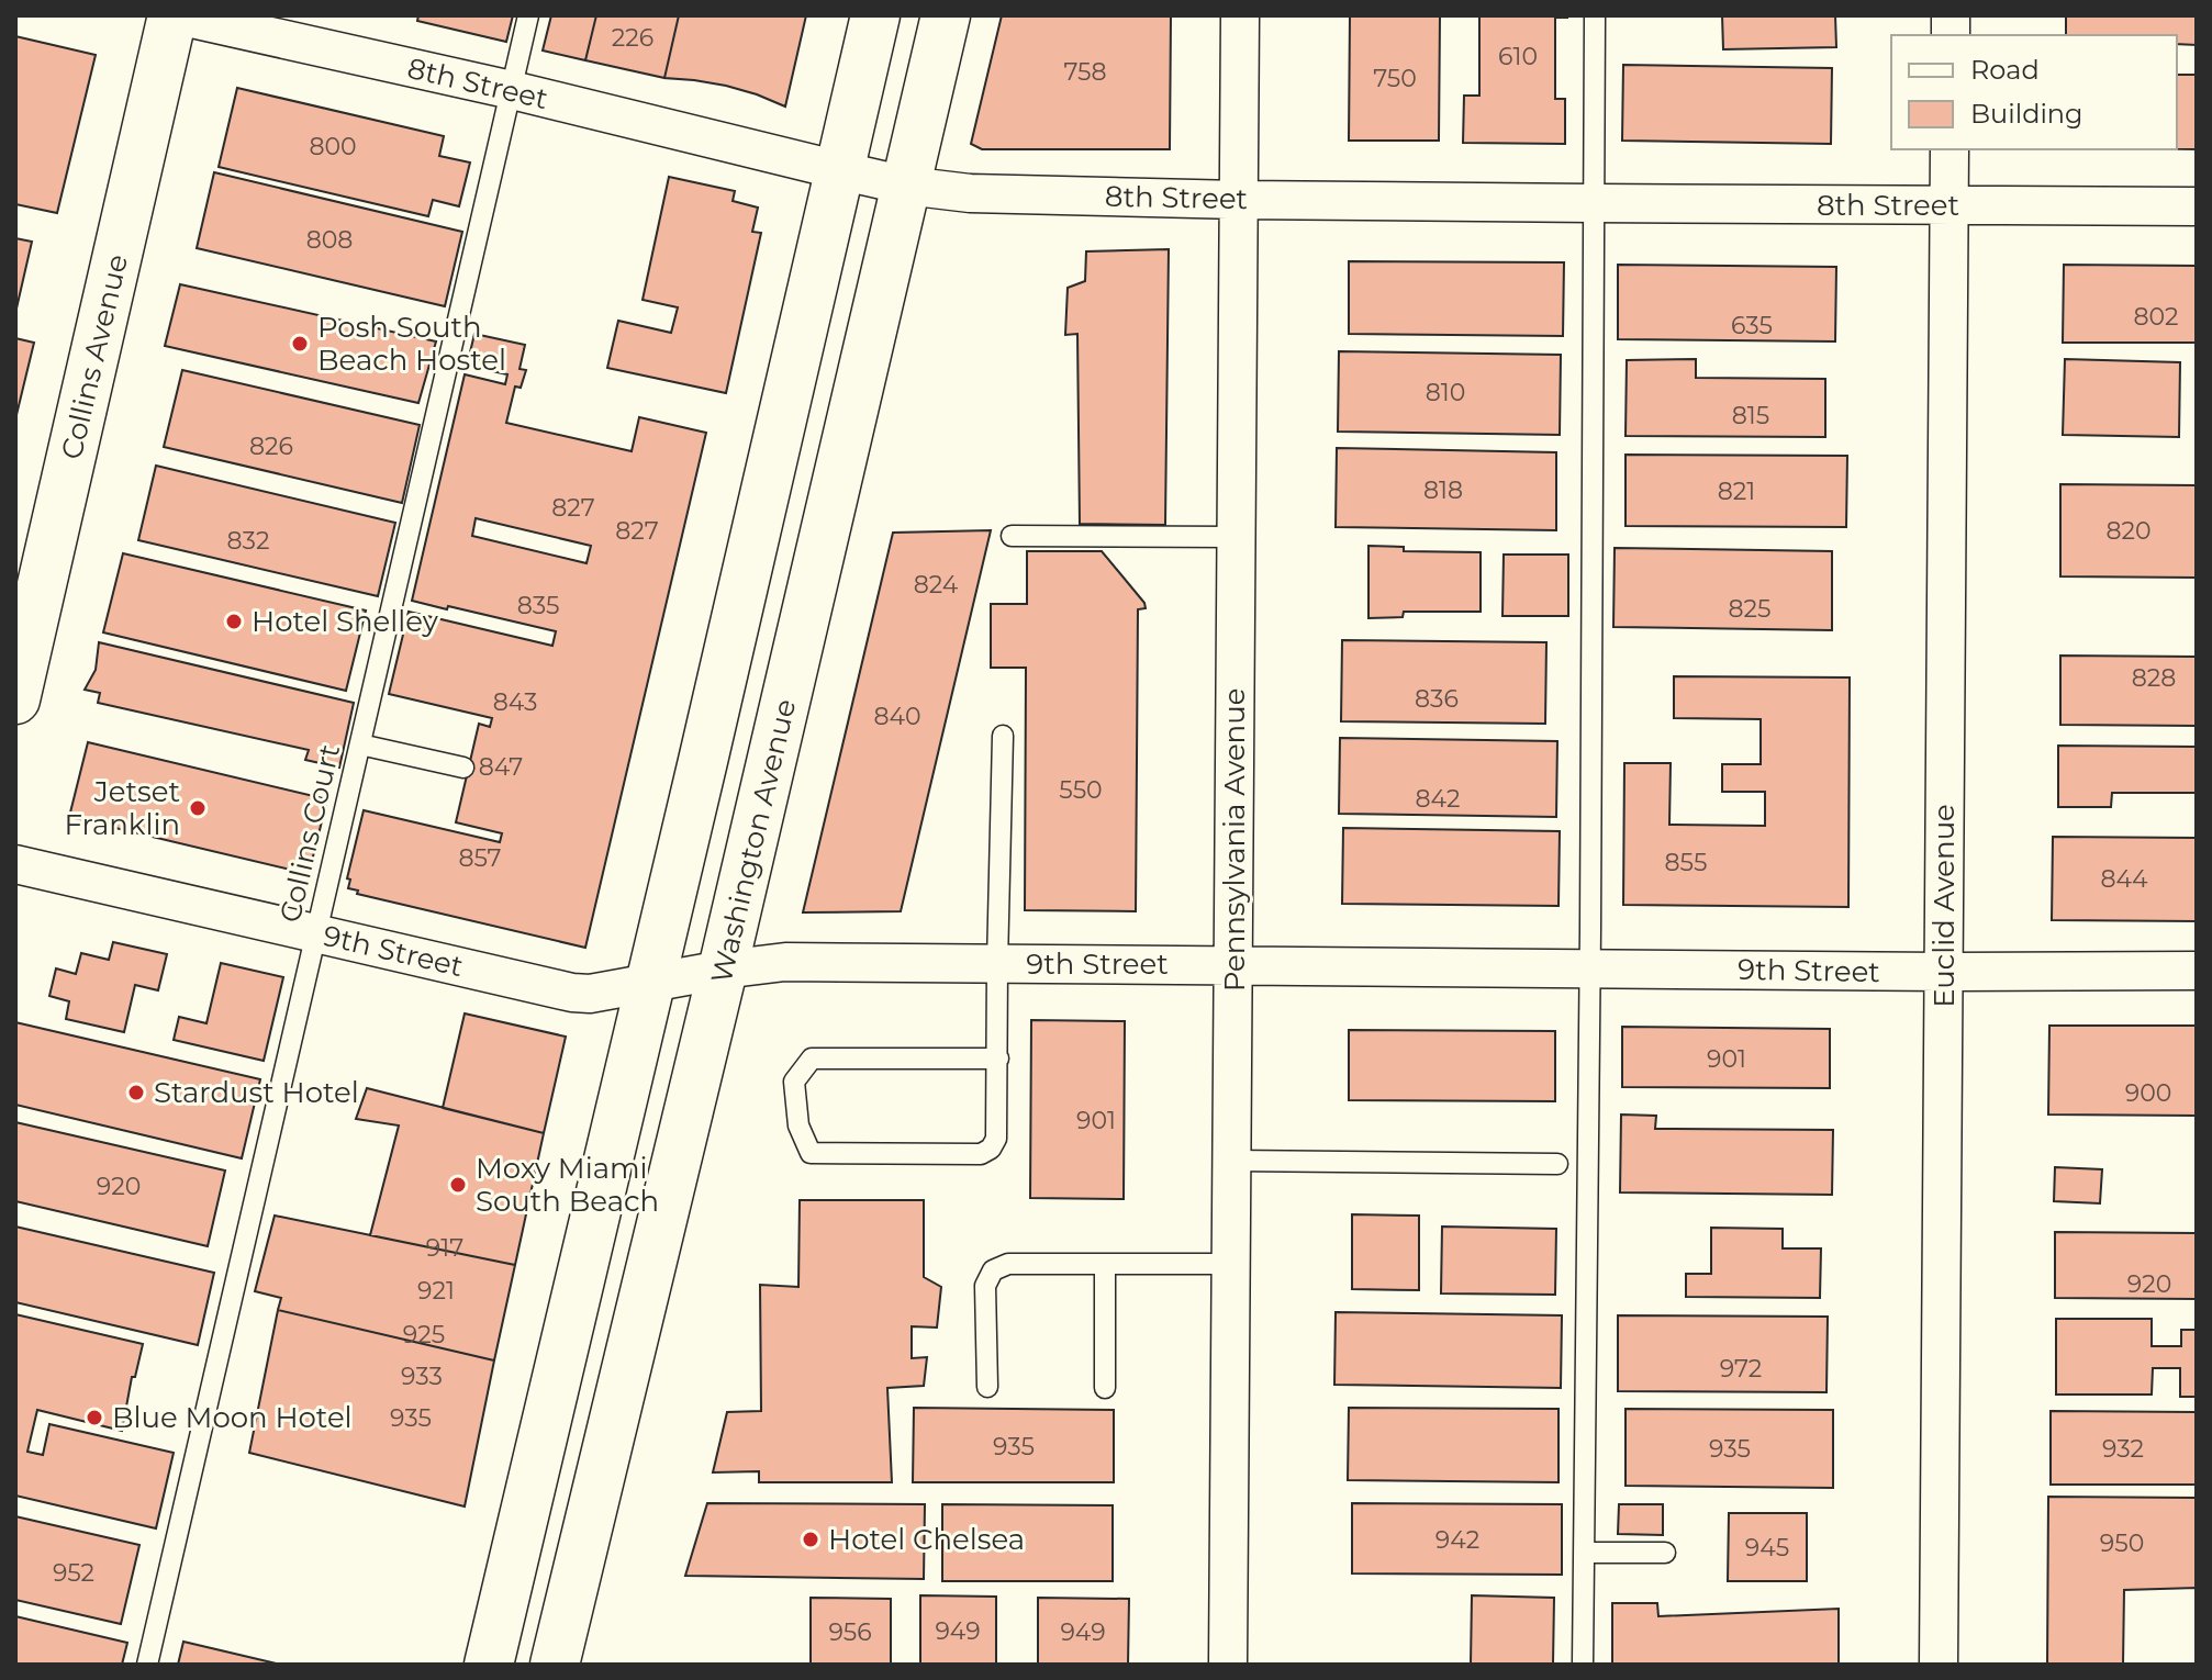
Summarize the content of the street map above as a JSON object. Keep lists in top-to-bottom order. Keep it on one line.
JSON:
{"streets":{"main road":["Collins Avenue","Washington Avenue"],"street":["8th Street","Pennsylvania Avenue","Euclid Avenue","9th Street"],"lane":["Collins Court"]},"crossings":[["8th Street","Collins Avenue"],["8th Street","Collins Court"],["8th Street","Pennsylvania Avenue"],["8th Street","Washington Avenue"],["8th Street","Euclid Avenue"],["Collins Court","9th Street"],["Pennsylvania Avenue","9th Street"],["Washington Avenue","9th Street"],["Euclid Avenue","9th Street"]],"places":["Posh South Beach Hostel","Hotel Shelley","Jetset Franklin","Stardust Hotel","Moxy Miami South Beach","Blue Moon Hotel","Hotel Chelsea"],"house_numbers":["226","610","758","750","800","808","802","635","810","815","826","818","821","827","827","820","832","824","835","825","828","836","843","840","847","550","842","857","855","844","901","900","901","920","917","920","921","925","972","933","935","935","935","932","942","950","945","952","949","956","949"],"legend":["Road","Building"]}
